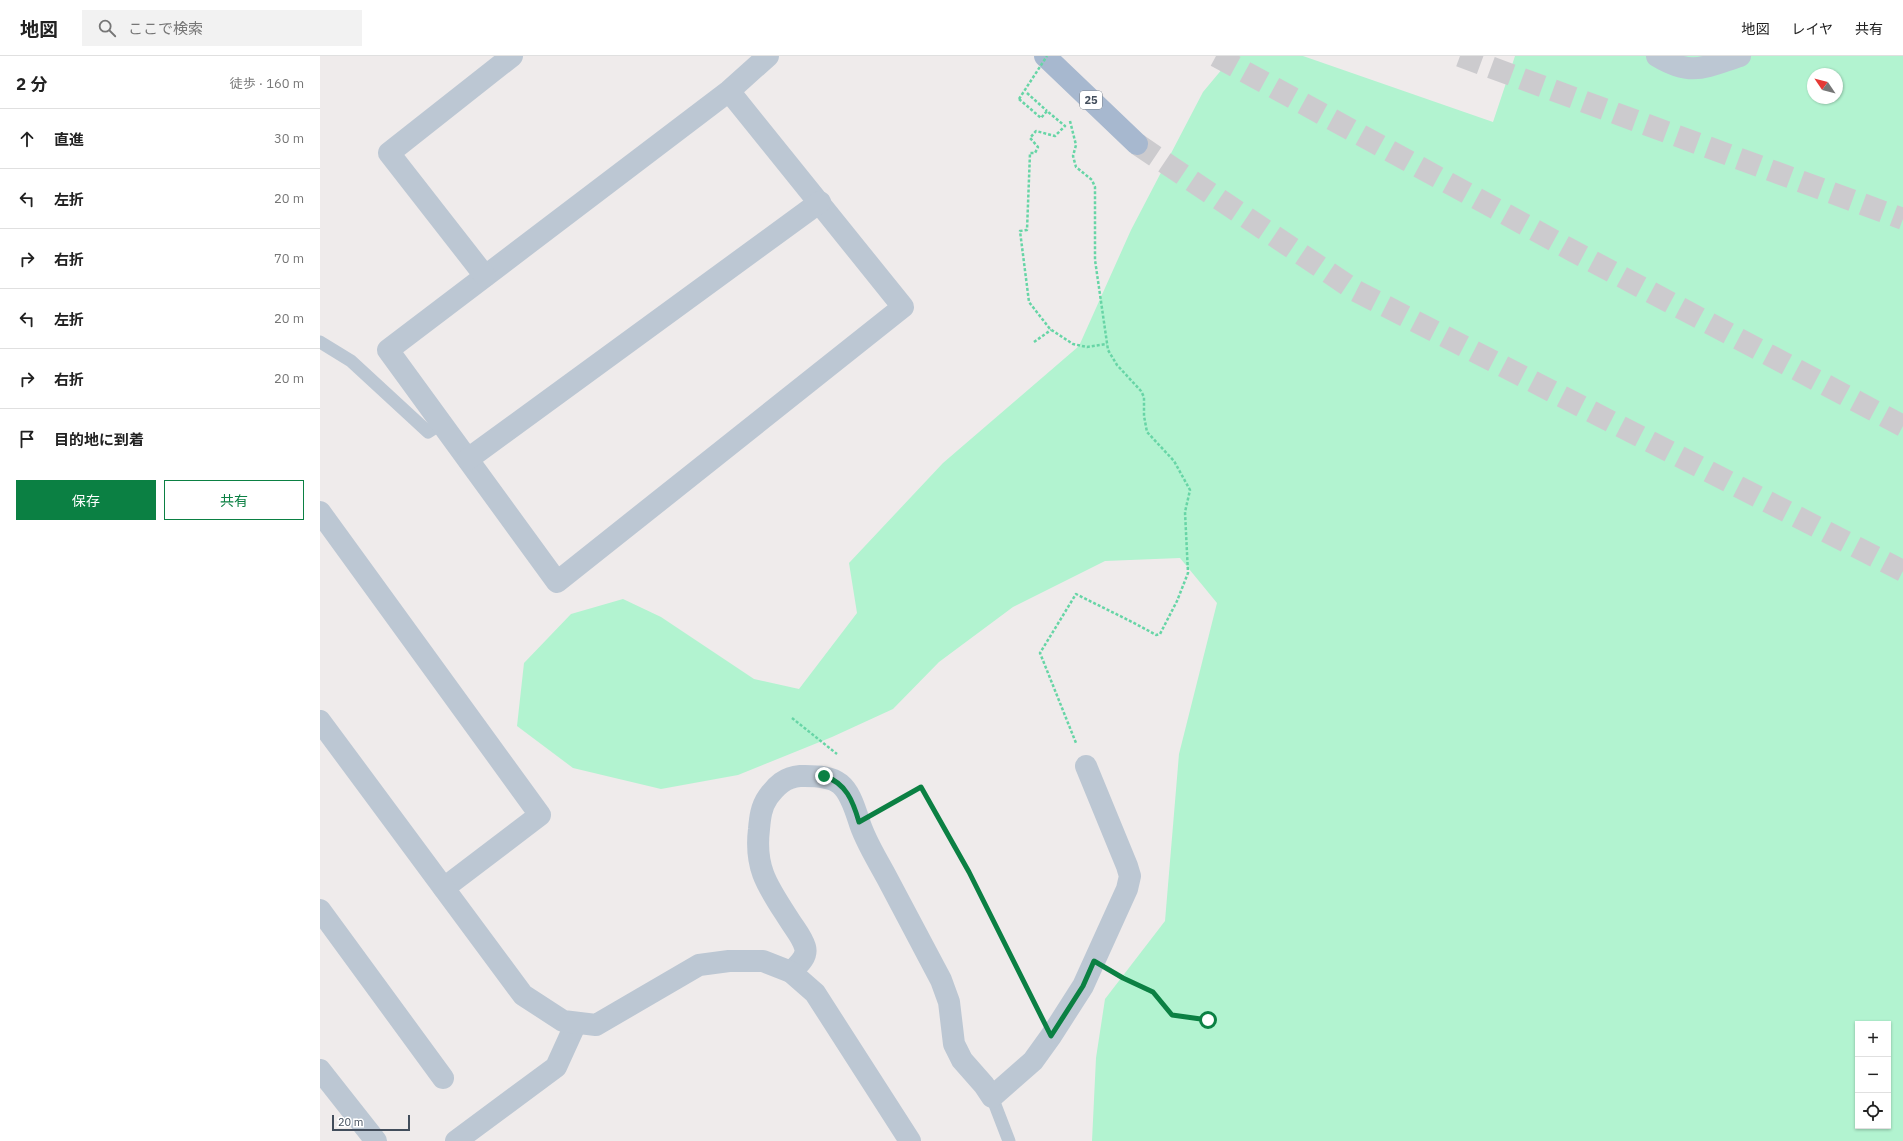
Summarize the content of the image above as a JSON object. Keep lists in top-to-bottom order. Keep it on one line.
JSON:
{"streets":{"main road":["25"]},"scale_bar":"20 m","north":"top left","page":{"header":"地図","search":"ここで検索","nav":["地図","レイヤ","共有"],"heading":["2 分","徒歩 · 160 m"],"list":[["直進","30 m"],["左折","20 m"],["右折","70 m"],["左折","20 m"],["右折","20 m"],"目的地に到着"],"buttons":["保存","共有"],"map_buttons":["+","−"],"scale":"20 m"}}
